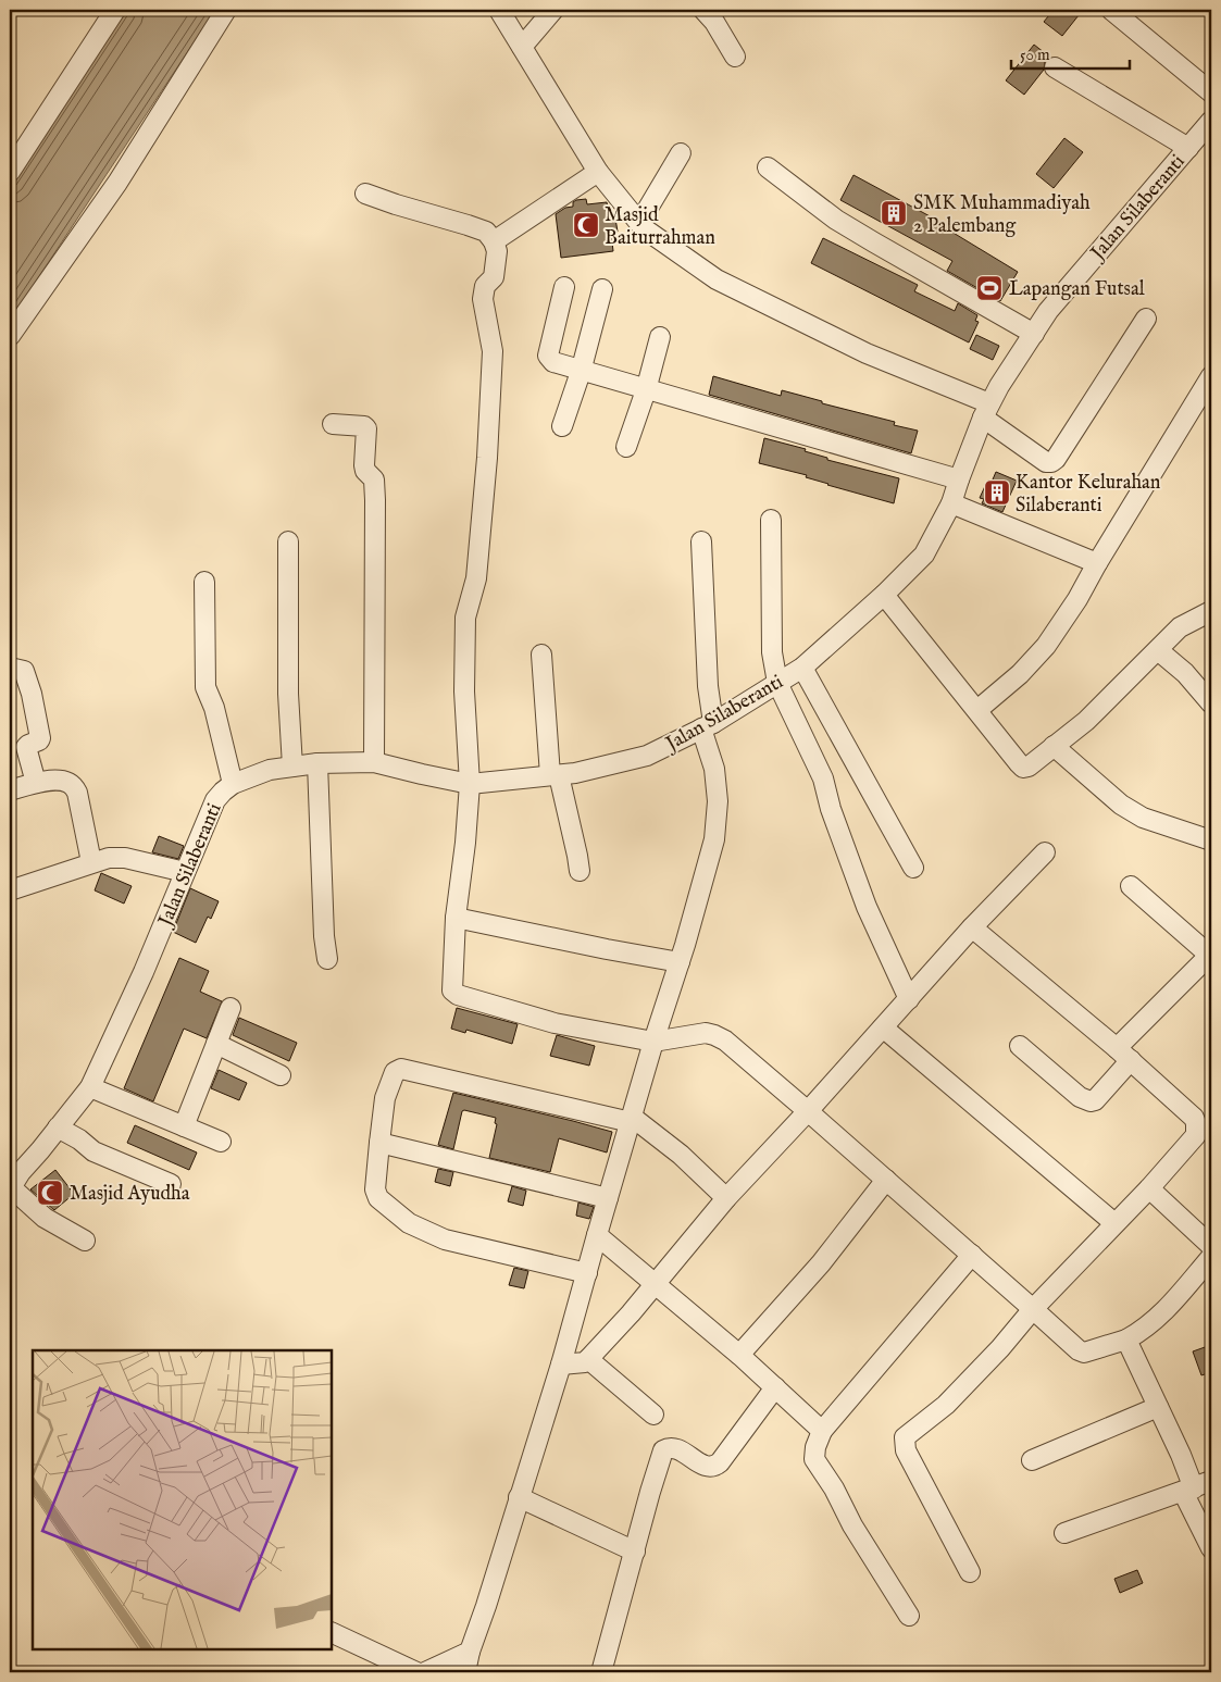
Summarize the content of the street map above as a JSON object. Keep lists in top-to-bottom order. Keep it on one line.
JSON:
{"streets":{"street":["Jalan Silaberanti"]},"places":{"building":["SMK Muhammadiyah 2 Palembang","Kantor Kelurahan Silaberanti"],"mosque":["Masjid Baiturrahman","Masjid Ayudha"],"sports":["Lapangan Futsal"]},"scale_bar":"50 m"}
